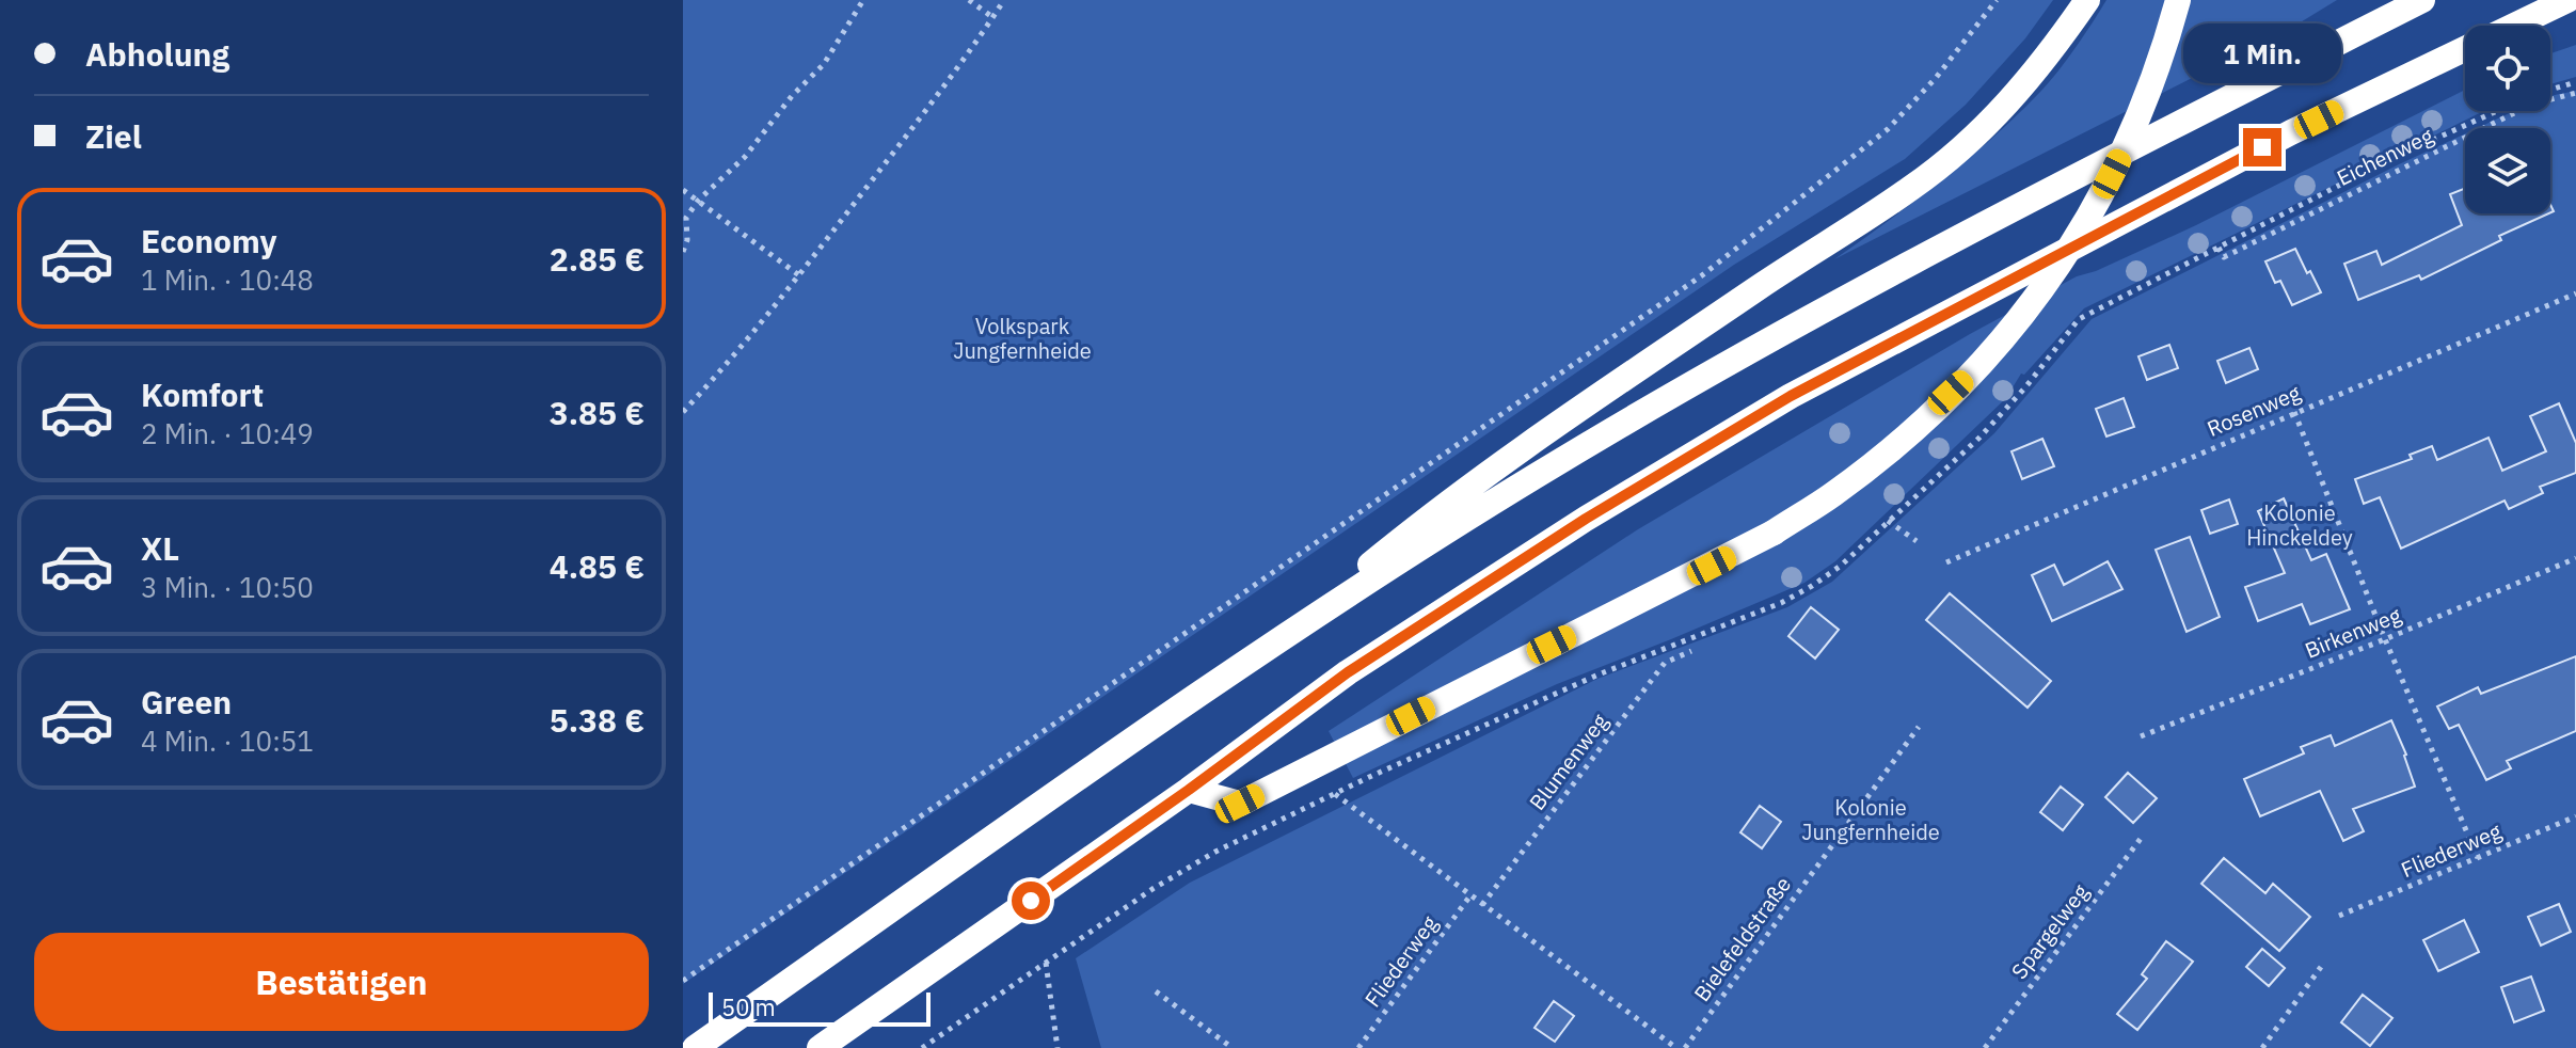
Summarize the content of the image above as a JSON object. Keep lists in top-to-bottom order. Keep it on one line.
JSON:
{"streets":{"path":["Eichenweg","Rosenweg","Birkenweg","Blumenweg","Fliederweg","Spargelweg","Bielefeldstraße"]},"parks":["Volkspark Jungfernheide","Kolonie Hinckeldey","Kolonie Jungfernheide"],"scale_bar":"50 m","page":{"banner":["Abholung","Ziel"],"bubble":"1 Min.","list":[{"name":"Economy","note":"1 Min. · 10:48","value":"2.85 €"},{"name":"Komfort","note":"2 Min. · 10:49","value":"3.85 €"},{"name":"XL","note":"3 Min. · 10:50","value":"4.85 €"},{"name":"Green","note":"4 Min. · 10:51","value":"5.38 €"}],"buttons":"Bestätigen","scale":"50 m"}}
